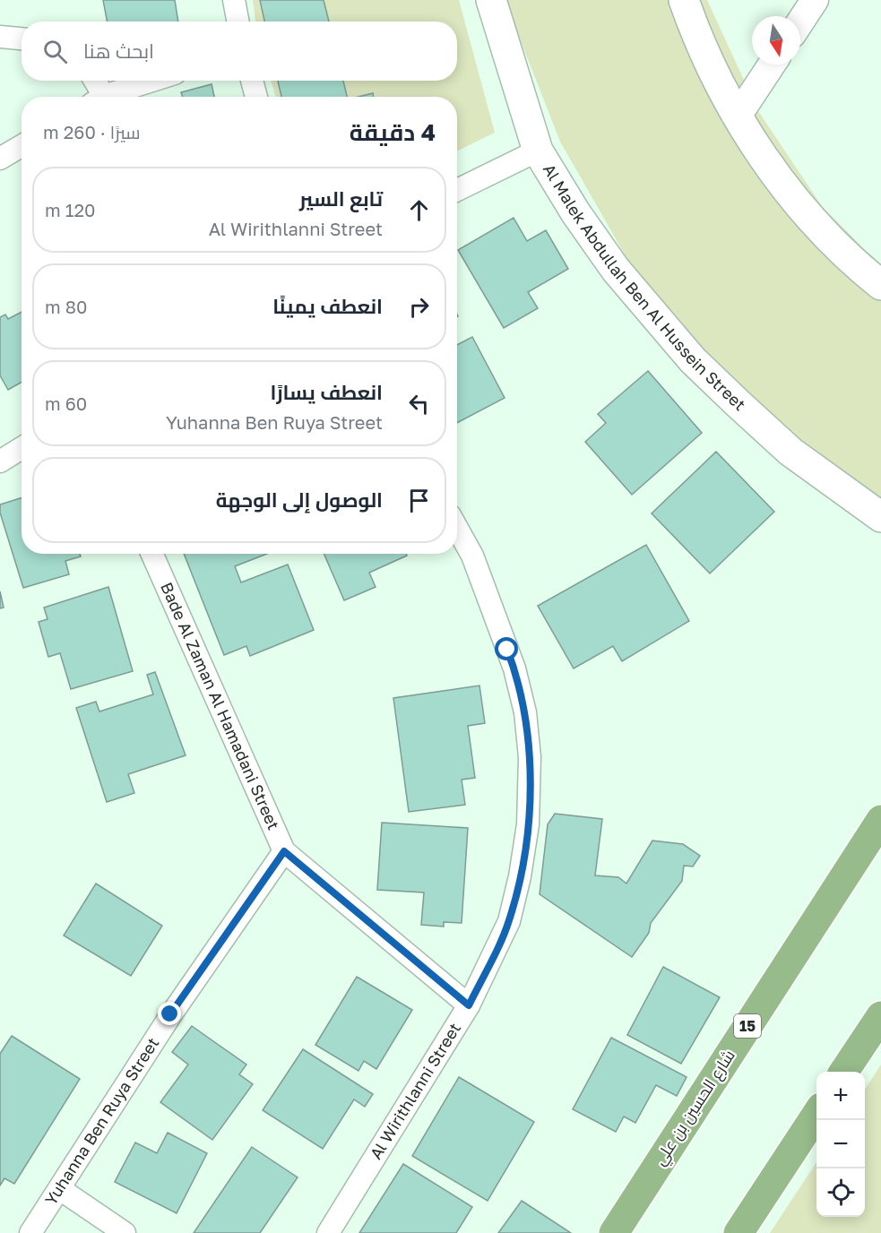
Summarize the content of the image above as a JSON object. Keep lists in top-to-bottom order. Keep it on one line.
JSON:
{"streets":{"highway":["15","شارع الحسين بن علي"],"main road":["Al Malek Abdullah Ben Al Hussein Street"],"street":["Bade Al Zaman Al Hamadani Street","Al Wirithlanni Street","Yuhanna Ben Ruya Street"]},"crossings":[["Bade Al Zaman Al Hamadani Street","Al Wirithlanni Street"],["Bade Al Zaman Al Hamadani Street","Yuhanna Ben Ruya Street"]],"north":"bottom","page":{"search":"ابحث هنا","heading":["4 دقيقة","سيرًا · 260 m"],"list":[["تابع السير","Al Wirithlanni Street","120 m"],["انعطف يمينًا","80 m"],["انعطف يسارًا","Yuhanna Ben Ruya Street","60 m"],"الوصول إلى الوجهة"],"map_buttons":["+","−"]}}
